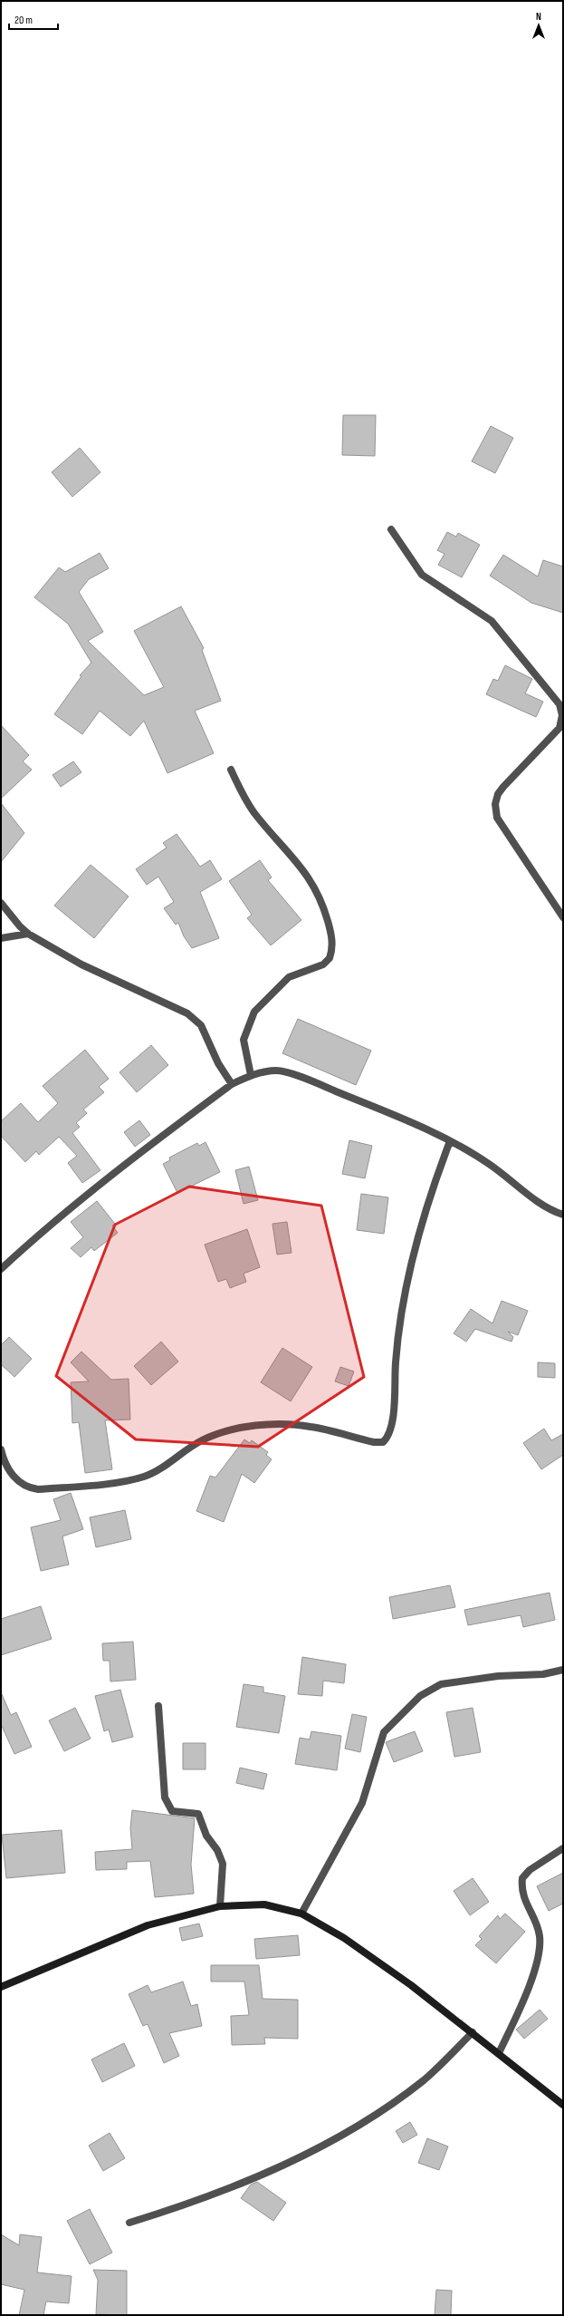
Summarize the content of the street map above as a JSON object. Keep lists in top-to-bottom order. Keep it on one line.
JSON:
{"scale_bar":"20 m","north":"top"}
